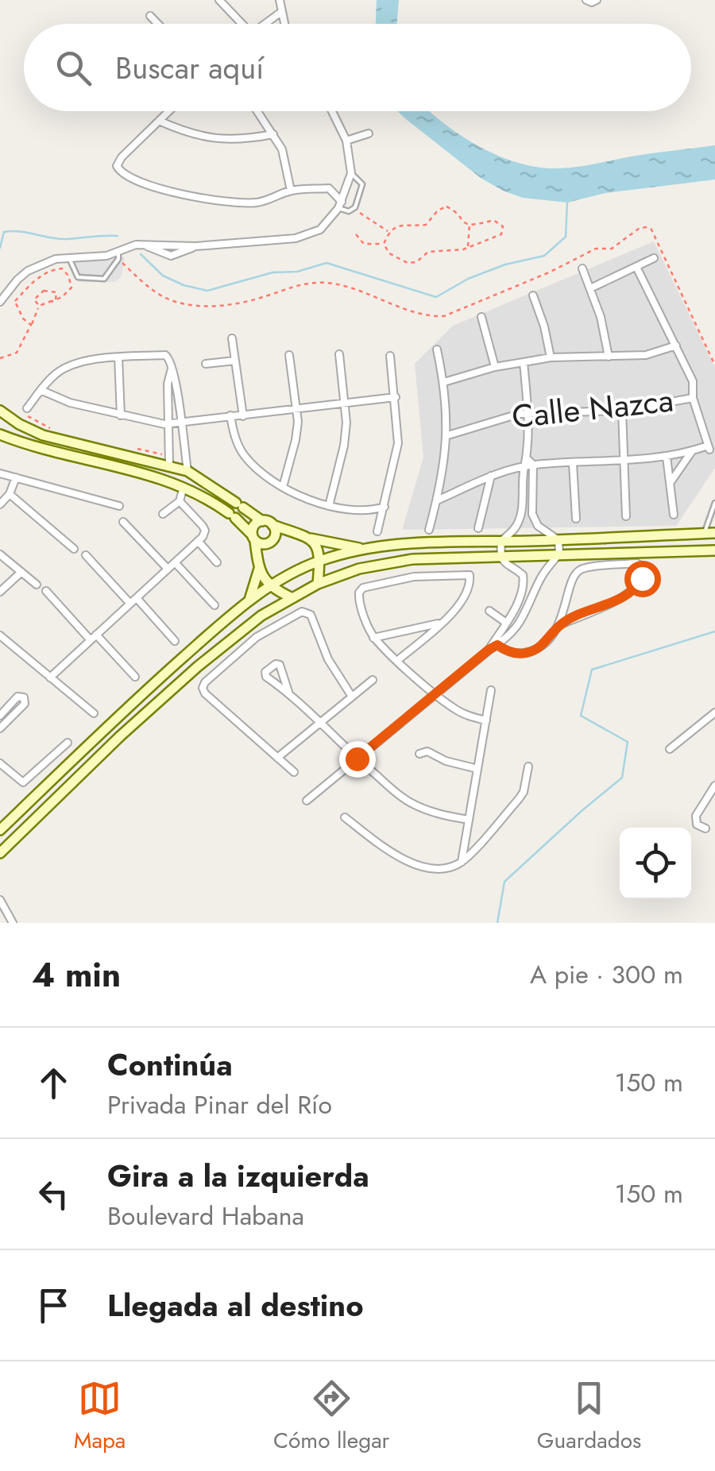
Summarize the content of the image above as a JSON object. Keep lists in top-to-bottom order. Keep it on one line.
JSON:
{"streets":{"street":["Calle Nazca"]},"page":{"search":"Buscar aquí","heading":["4 min","A pie · 300 m"],"list":[["Continúa","Privada Pinar del Río","150 m"],["Gira a la izquierda","Boulevard Habana","150 m"],"Llegada al destino"],"nav":["Mapa","Cómo llegar","Guardados"]}}
